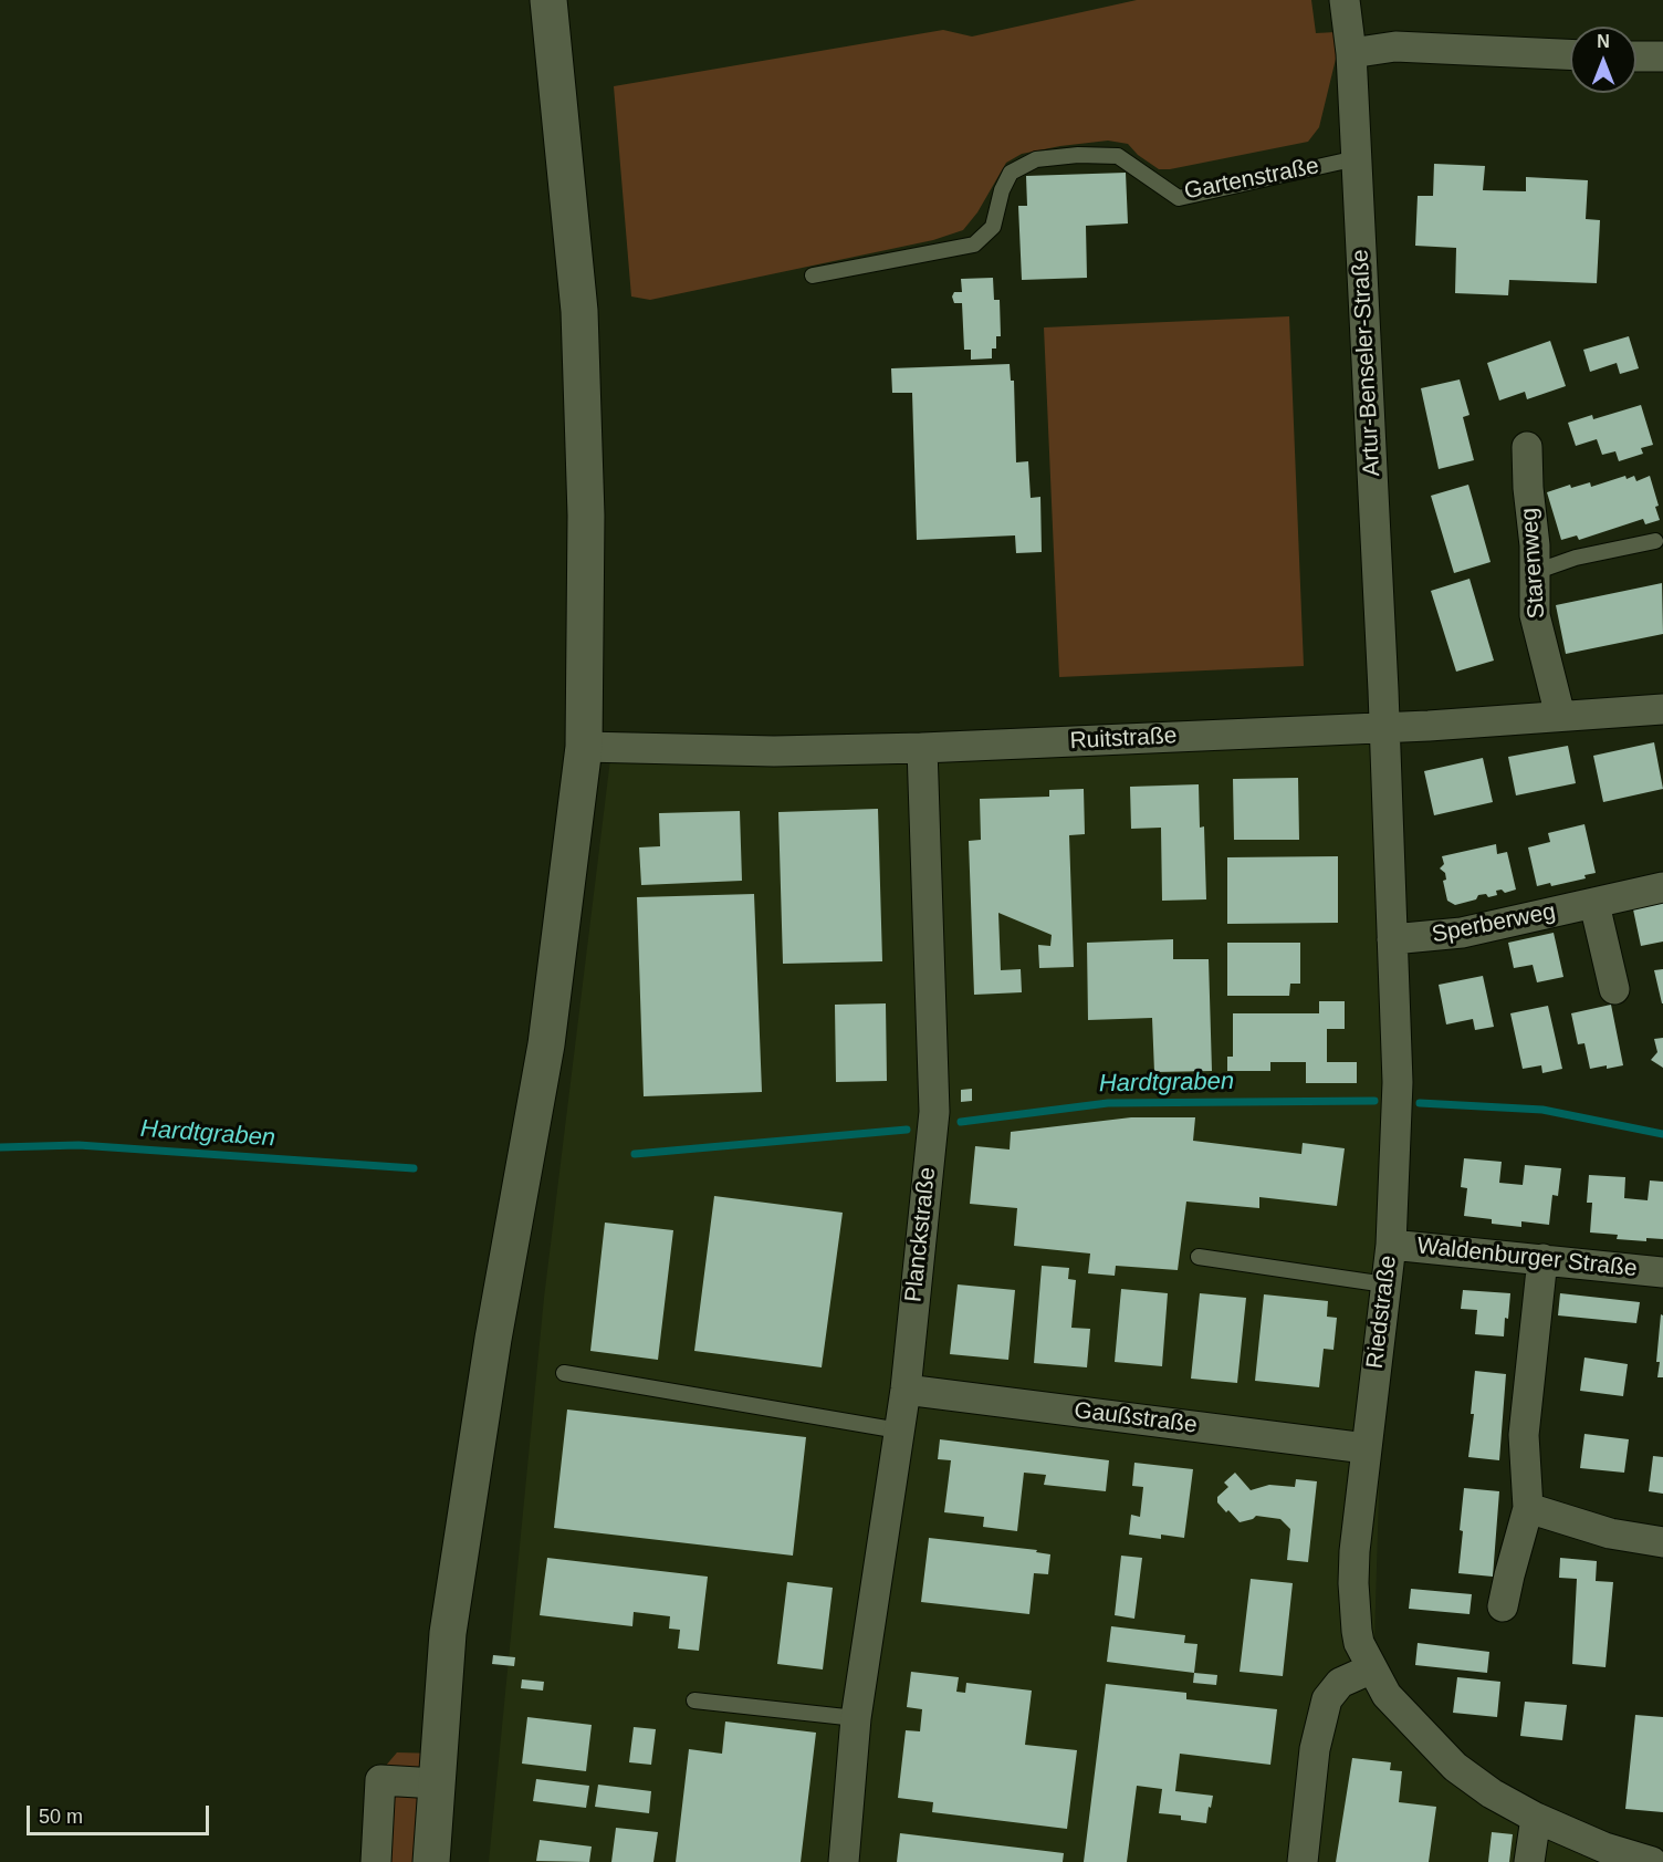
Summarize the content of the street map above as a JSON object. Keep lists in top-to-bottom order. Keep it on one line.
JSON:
{"streets":{"street":["Artur-Benseler-Straße","Starenweg","Ruitstraße","Sperberweg","Planckstraße","Waldenburger Straße","Riedstraße","Gaußstraße"],"lane":["Gartenstraße"]},"crossings":[["Gartenstraße","Artur-Benseler-Straße"],["Artur-Benseler-Straße","Ruitstraße"],["Artur-Benseler-Straße","Riedstraße"],["Starenweg","Ruitstraße"],["Ruitstraße","Planckstraße"],["Ruitstraße","Riedstraße"],["Sperberweg","Riedstraße"],["Planckstraße","Gaußstraße"],["Waldenburger Straße","Riedstraße"],["Riedstraße","Gaußstraße"]],"water":["Hardtgraben"],"scale_bar":"50 m","north":"top"}
